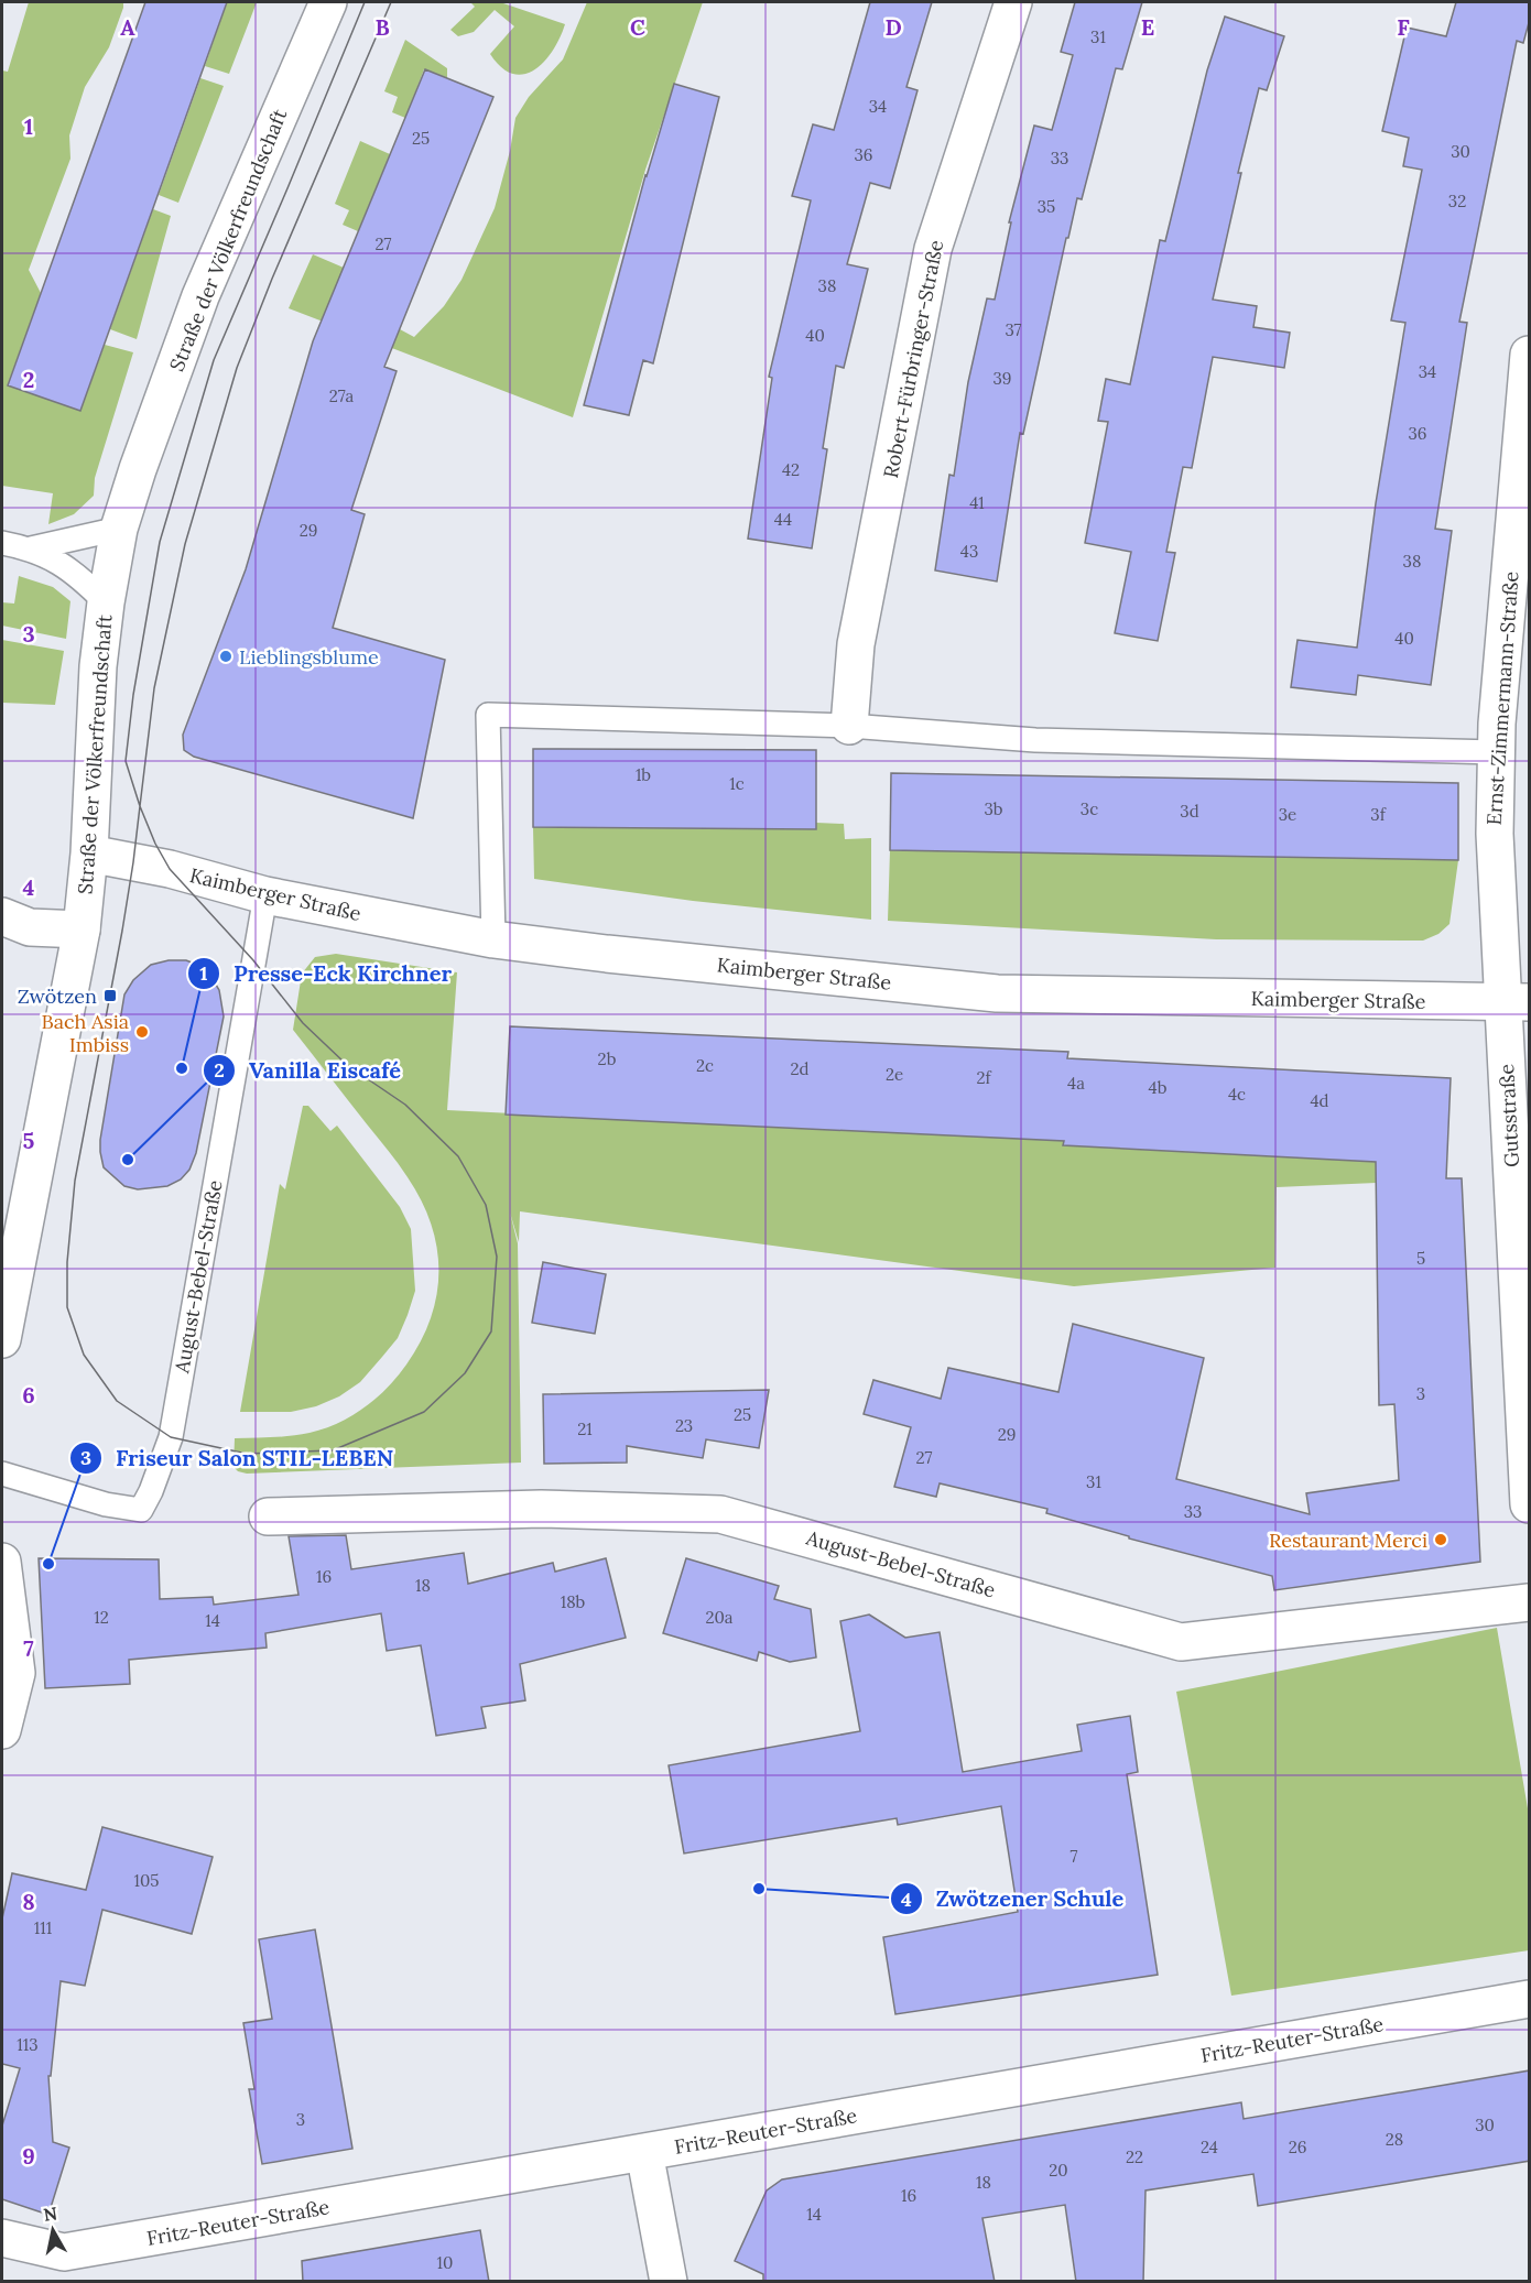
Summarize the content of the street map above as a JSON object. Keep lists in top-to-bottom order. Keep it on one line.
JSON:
{"streets":{"street":["Straße der Völkerfreundschaft","Robert-Fürbringer-Straße","Ernst-Zimmermann-Straße","Kaimberger Straße","Gutsstraße","August-Bebel-Straße","Fritz-Reuter-Straße"]},"crossings":[["Straße der Völkerfreundschaft","Kaimberger Straße"],["Ernst-Zimmermann-Straße","Kaimberger Straße"],["Ernst-Zimmermann-Straße","Gutsstraße"],["Kaimberger Straße","Gutsstraße"],["Kaimberger Straße","August-Bebel-Straße"]],"places":{"other":["Lieblingsblume","Bach Asia Imbiss","Presse-Eck Kirchner","Vanilla Eiscafé","Restaurant Merci","Friseur Salon STIL-LEBEN","Zwötzener Schule"],"transit":["Zwötzen"]},"house_numbers":["31","34","25","30","36","33","32","35","27","38","37","40","34","39","27a","36","42","41","44","29","43","38","40","1b","1c","3b","3c","3d","3e","3f","2b","2c","2d","2e","2f","4a","4b","4c","4d","5","3","25","23","21","29","27","31","33","16","18","18b","12","20a","14","7","105","111","113","3","30","28","24","26","22","20","18","16","14","10"],"north":"top","grid":{"columns":["A","B","C","D","E","F"],"rows":["1","2","3","4","5","6","7","8","9"]}}
